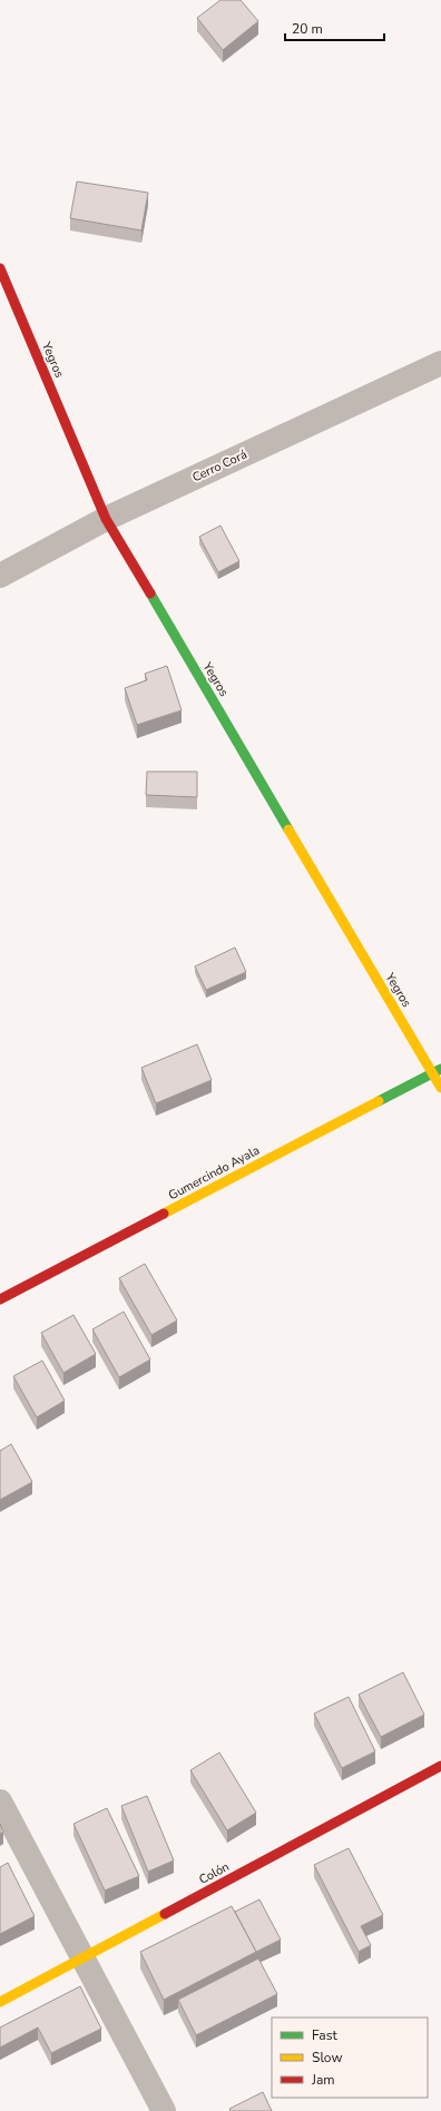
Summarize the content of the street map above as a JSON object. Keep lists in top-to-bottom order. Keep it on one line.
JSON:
{"streets":{"street":["Yegros","Cerro Corá","Gumercindo Ayala","Colón"]},"crossings":[["Yegros","Cerro Corá"],["Yegros","Gumercindo Ayala"]],"legend":["Fast","Slow","Jam"],"scale_bar":"20 m"}
